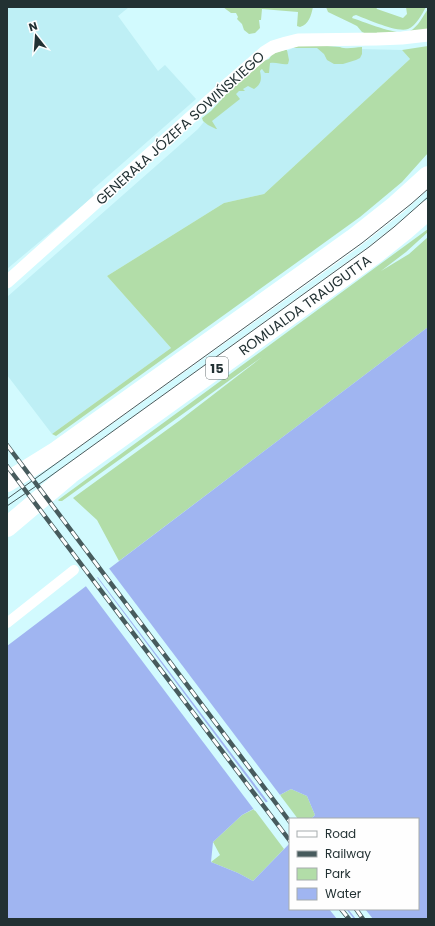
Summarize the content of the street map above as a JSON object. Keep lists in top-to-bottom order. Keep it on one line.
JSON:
{"streets":{"main road":["ROMUALDA TRAUGUTTA","15"],"street":["GENERAŁA JÓZEFA SOWIŃSKIEGO"]},"legend":["Road","Railway","Park","Water"],"north":"top"}
